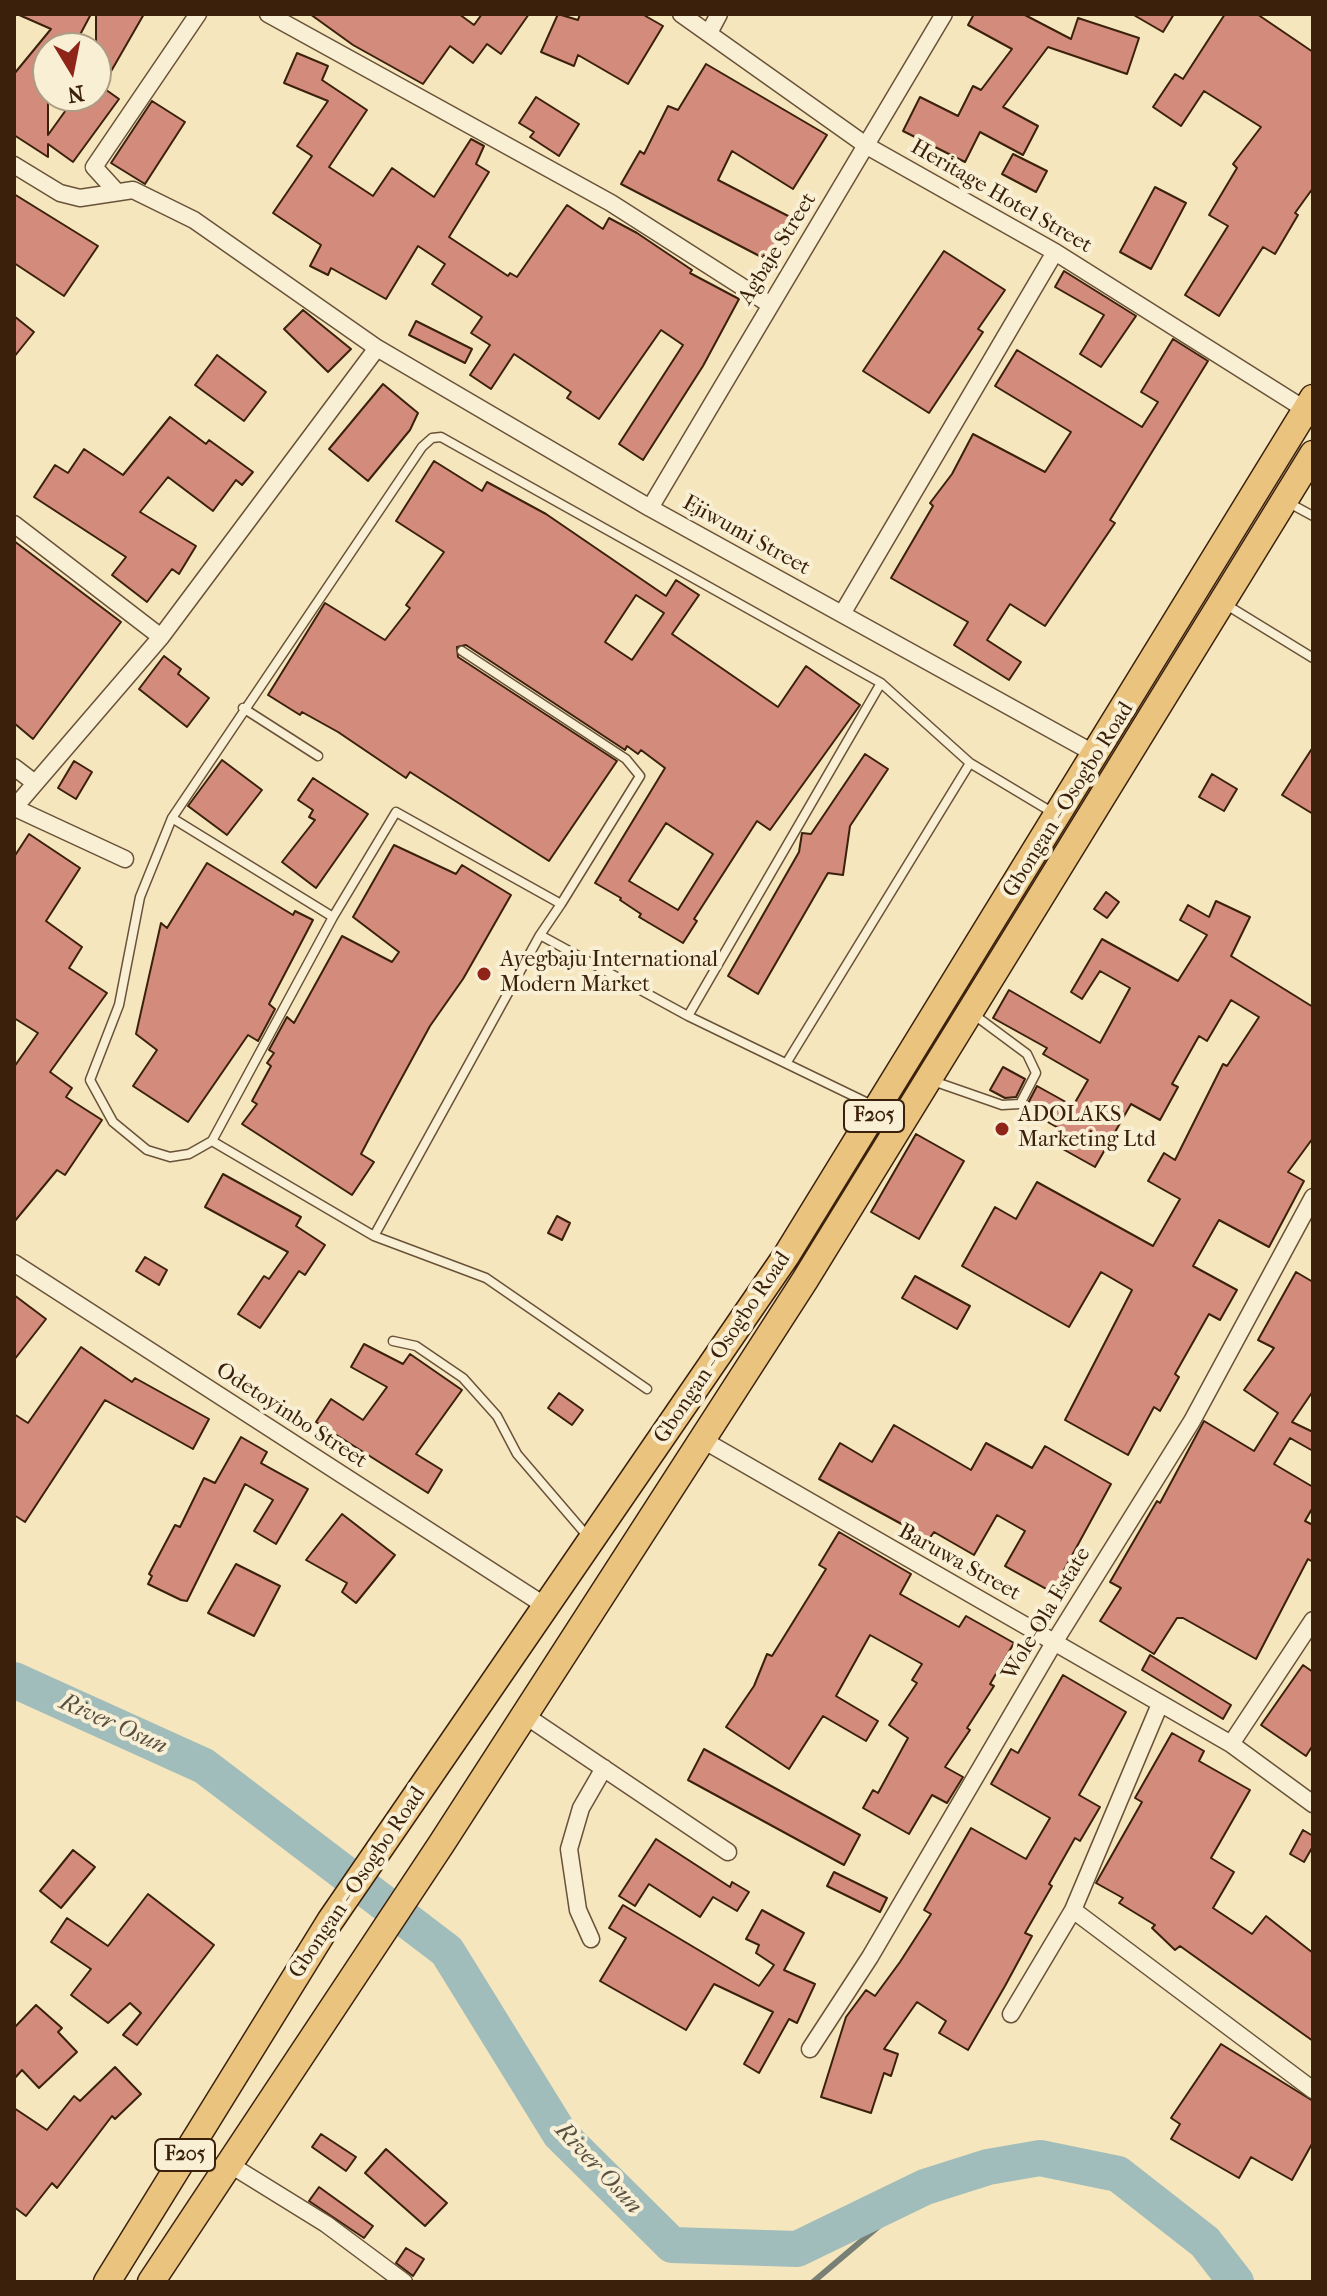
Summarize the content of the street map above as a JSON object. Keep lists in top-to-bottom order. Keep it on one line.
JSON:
{"streets":{"main road":["Gbongan - Osogbo Road","F205"],"street":["Heritage Hotel Street","Agbaje Street","Ejiwumi Street","Odetoyinbo Street","Baruwa Street","Wole-Ola Estate"]},"crossings":[["Heritage Hotel Street","Agbaje Street"],["Heritage Hotel Street","Gbongan - Osogbo Road"],["Agbaje Street","Ejiwumi Street"],["Ejiwumi Street","Gbongan - Osogbo Road"],["Gbongan - Osogbo Road","Odetoyinbo Street"],["Gbongan - Osogbo Road","Baruwa Street"],["Baruwa Street","Wole-Ola Estate"]],"water":["River Osun"],"places":["Ayegbaju International Modern Market","ADOLAKS Marketing Ltd"],"north":"bottom"}
